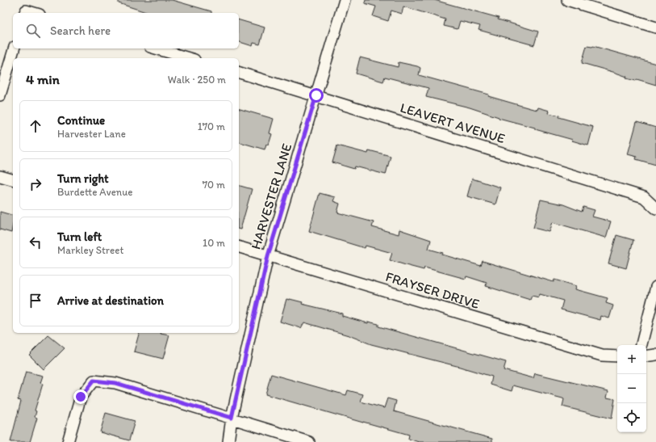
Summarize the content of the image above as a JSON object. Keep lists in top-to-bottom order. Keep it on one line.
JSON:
{"streets":{"street":["LEAVERT AVENUE","HARVESTER LANE","FRAYSER DRIVE"]},"crossings":[["LEAVERT AVENUE","HARVESTER LANE"],["HARVESTER LANE","FRAYSER DRIVE"]],"page":{"search":"Search here","heading":["4 min","Walk · 250 m"],"list":[["Continue","Harvester Lane","170 m"],["Turn right","Burdette Avenue","70 m"],["Turn left","Markley Street","10 m"],"Arrive at destination"],"map_buttons":["+","−"]}}
